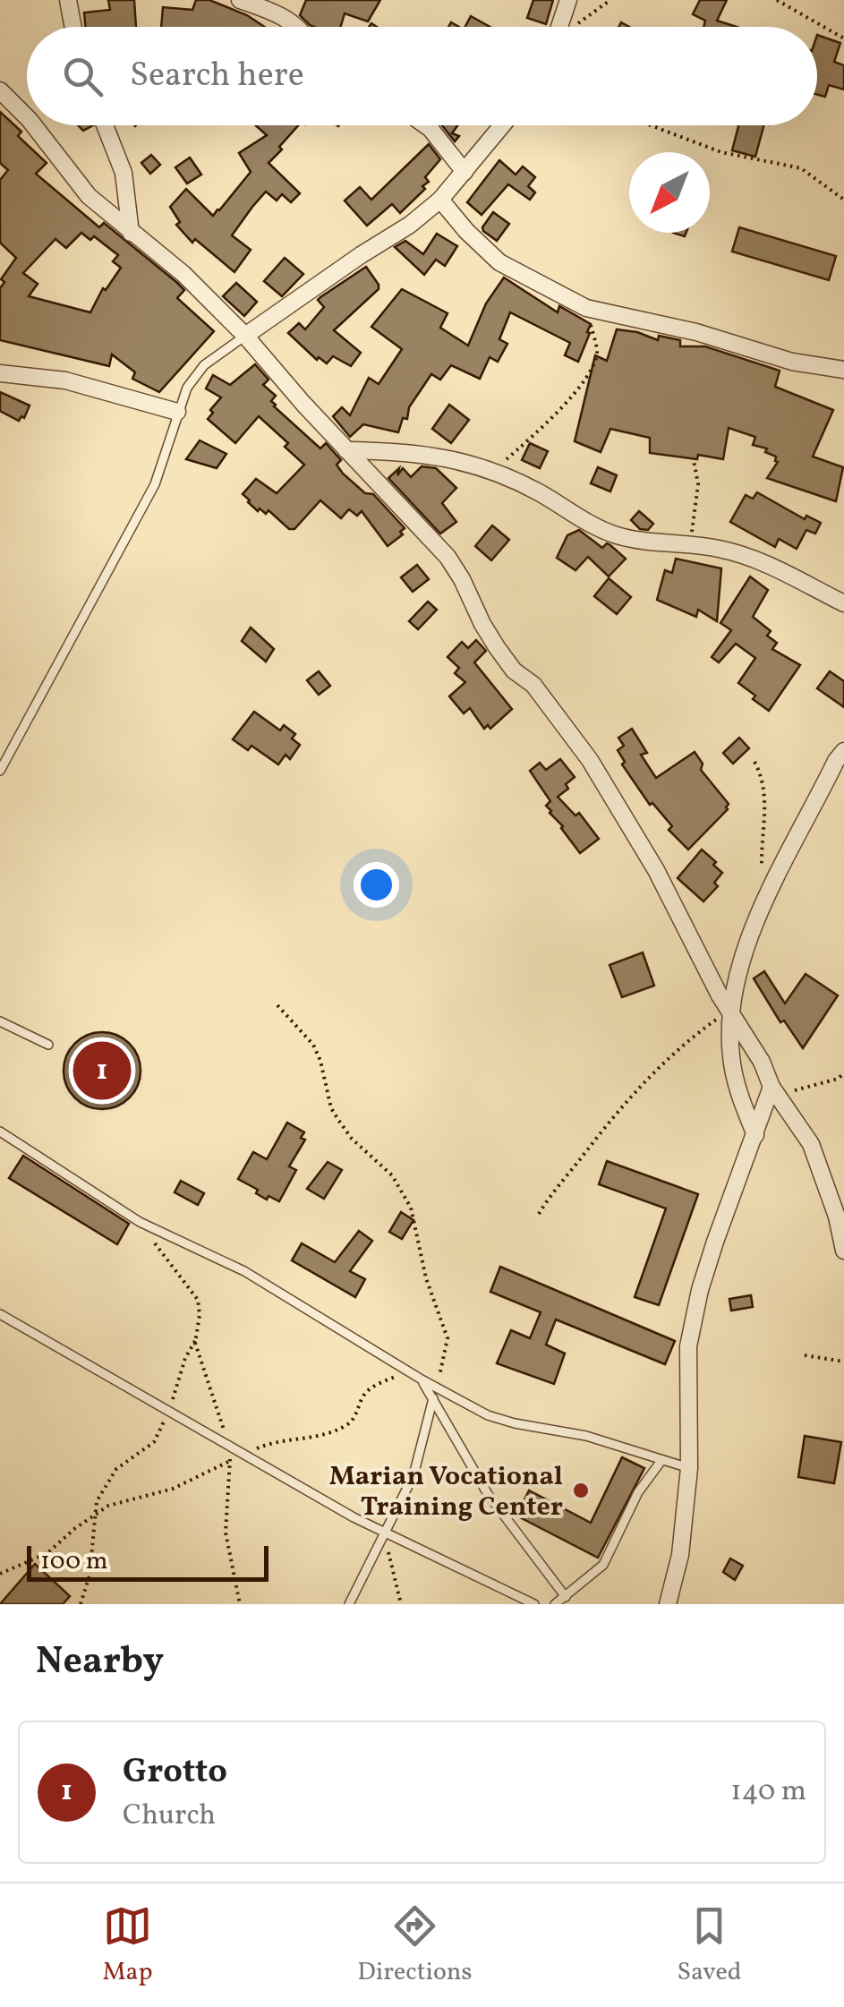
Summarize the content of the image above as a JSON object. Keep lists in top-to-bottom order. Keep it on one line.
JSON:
{"places":["Marian Vocational Training Center"],"scale_bar":"100 m","north":"bottom left","page":{"search":"Search here","pins":"1","scale":"100 m","heading":"Nearby","list":[{"mark":"1","name":"Grotto","note":"Church","value":"140 m"}],"nav":["Map","Directions","Saved"]}}
